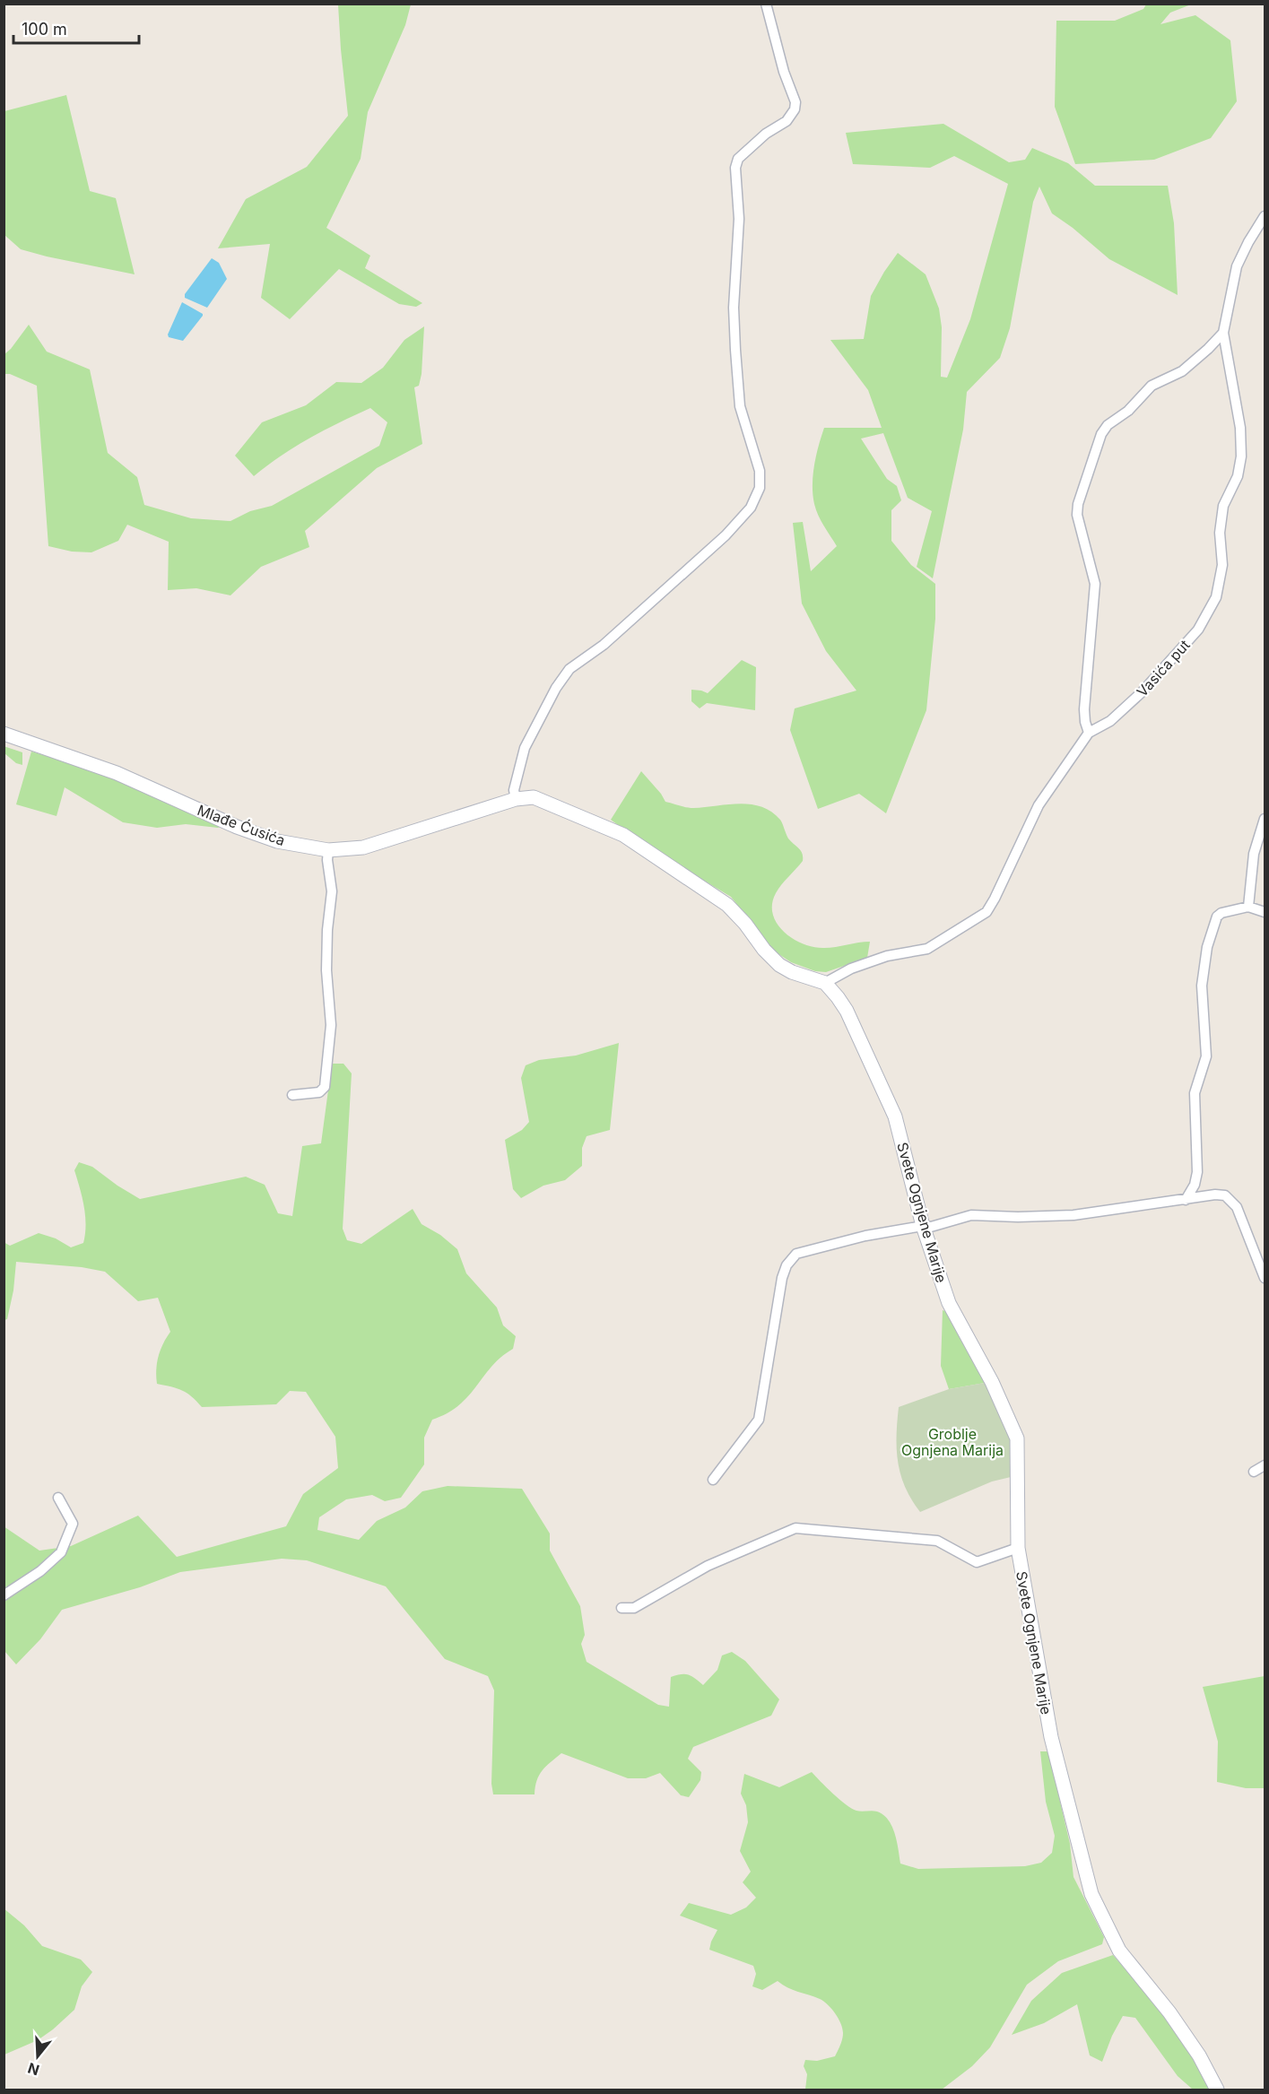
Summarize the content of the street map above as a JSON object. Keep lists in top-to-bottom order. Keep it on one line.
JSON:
{"streets":{"street":["Vasića put","Mlađe Ćusića","Svete Ognjene Marije"]},"crossings":[["Vasića put","Svete Ognjene Marije"]],"parks":["Groblje Ognjena Marija"],"scale_bar":"100 m","north":"bottom"}
